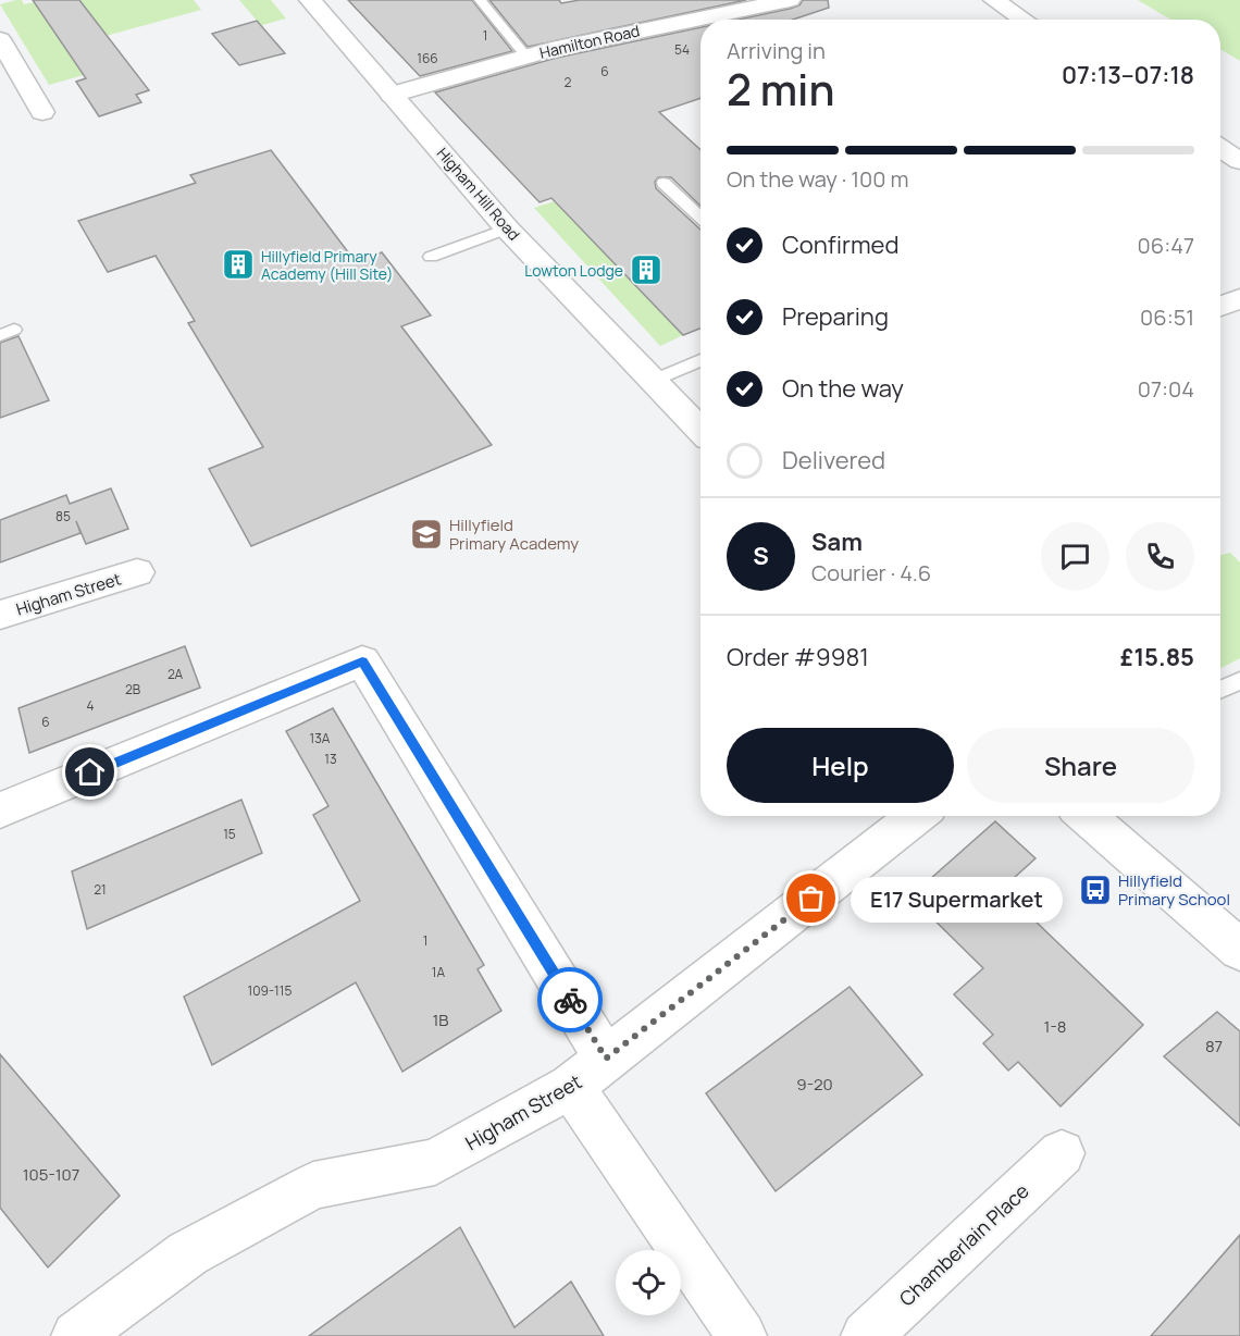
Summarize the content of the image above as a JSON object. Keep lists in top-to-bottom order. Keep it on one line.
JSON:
{"streets":{"street":["Hamilton Road","Higham Hill Road","Higham Street","Chamberlain Place"]},"crossings":[["Hamilton Road","Higham Hill Road"]],"places":{"building":["Hillyfield Primary Academy (Hill Site)","Lowton Lodge"],"school or university":["Hillyfield Primary Academy"],"bus stop":["Hillyfield Primary School"],"other":["E17 Supermarket"]},"house_numbers":["1","54","166","6","2","85","2A","2B","4","6","13A","13","15","21","1","1A","109-115","1B","1-8","87","9-20","105-107"],"page":{"heading":["2 min","Arriving in","07:13–07:18"],"panel":["Sam","Courier · 4.6","Order #9981","£15.85"],"bar":"On the way · 100 m","list":[["Confirmed","06:47"],["Preparing","06:51"],["On the way","07:04"],"Delivered"],"round":"S","buttons":["Help","Share"],"bubble":"E17 Supermarket"}}
